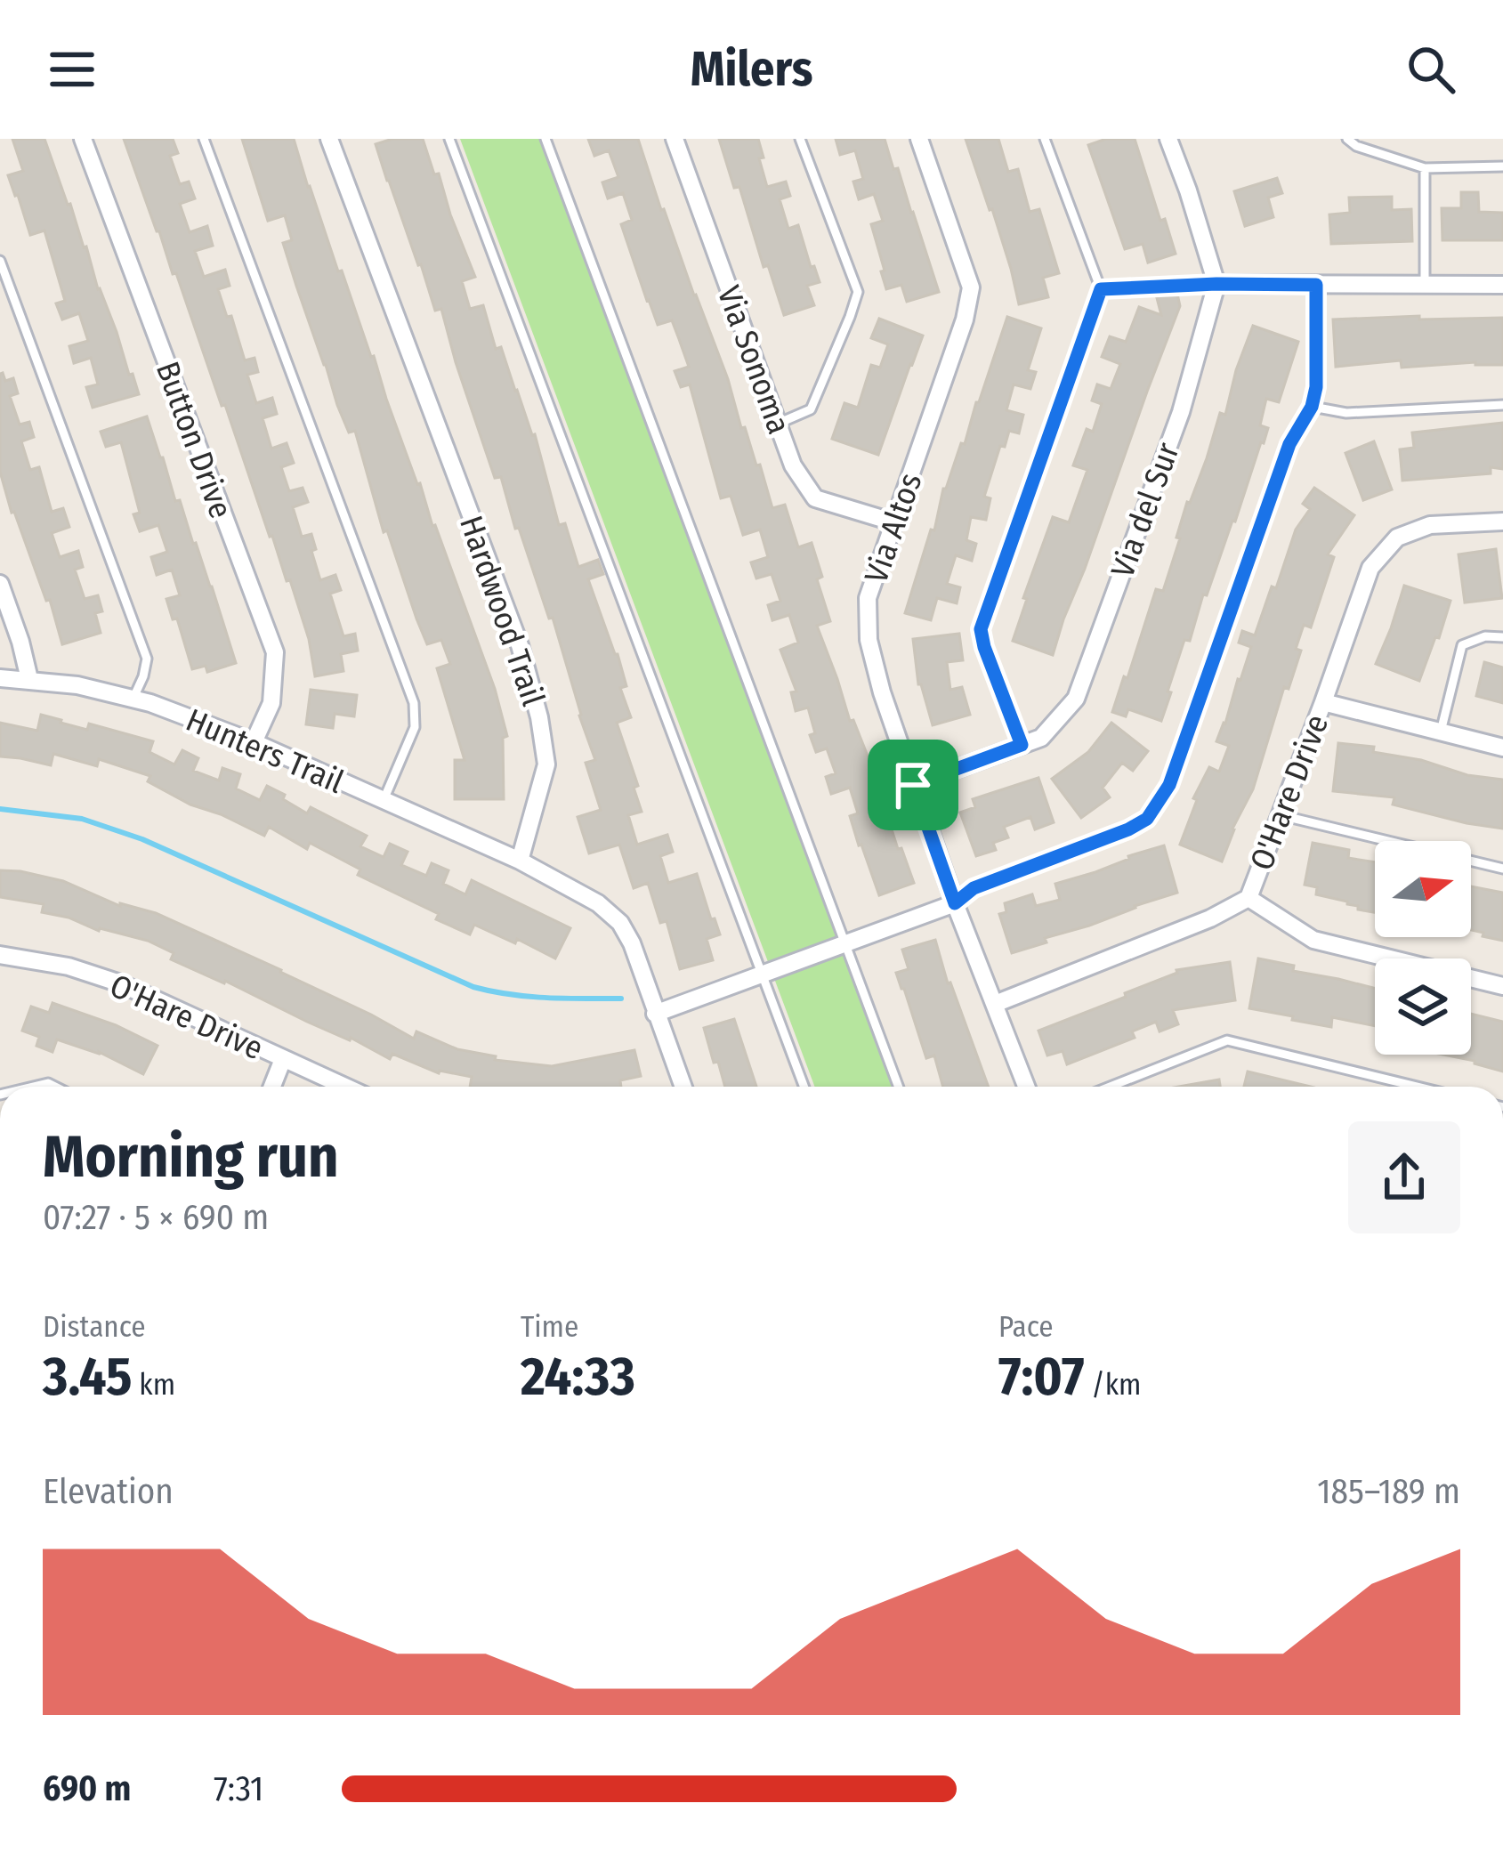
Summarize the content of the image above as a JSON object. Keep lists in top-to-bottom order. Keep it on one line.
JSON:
{"streets":{"street":["Via Sonoma","Button Drive","Via del Sur","Via Altos","Hardwood Trail","Hunters Trail","O'Hare Drive"]},"crossings":[["Via Sonoma","Via Altos"],["Button Drive","Hunters Trail"],["Via del Sur","Via Altos"],["Via Altos","O'Hare Drive"],["Hardwood Trail","Hunters Trail"]],"north":"right","page":{"header":"Milers","heading":["Morning run","07:27 · 5 × 690 m"],"stats":[["Distance","3.45 km"],["Time","24:33"],["Pace","7:07 /km"]],"chart":["Elevation","185–189 m"],"list":[{"name":"690 m","note":"7:31"}]}}
